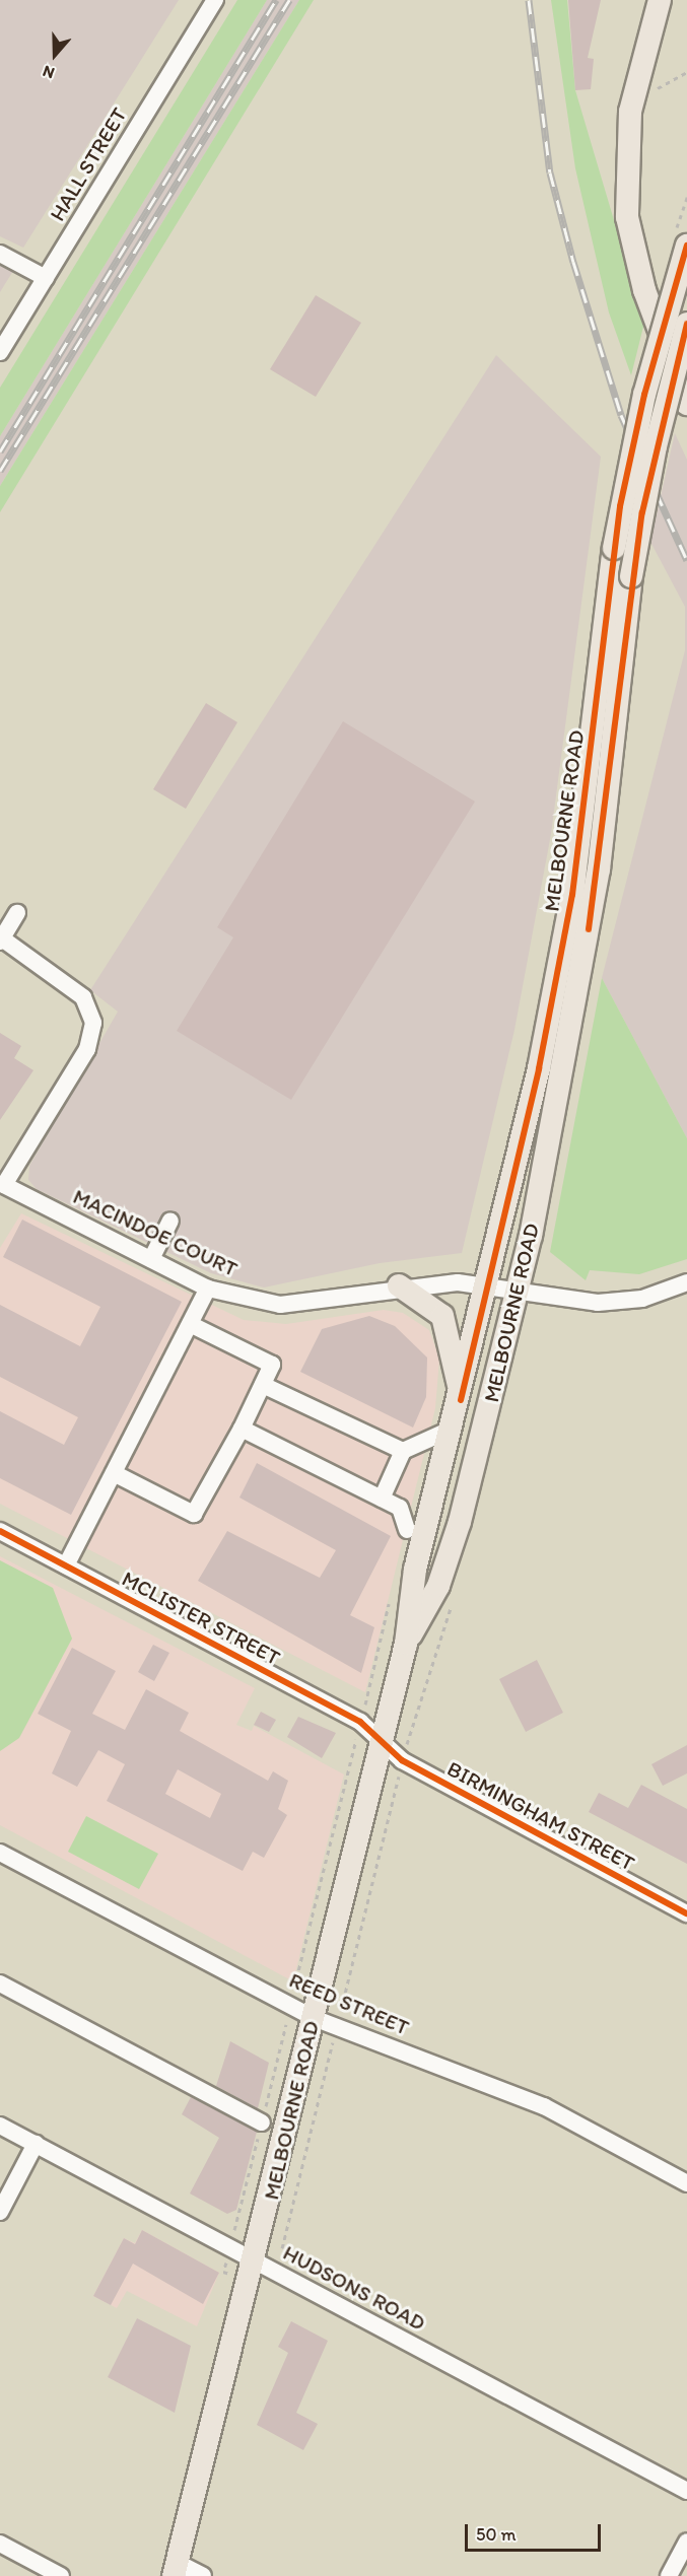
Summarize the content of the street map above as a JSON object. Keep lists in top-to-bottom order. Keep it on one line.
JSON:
{"streets":{"main road":["MELBOURNE ROAD"],"street":["HALL STREET","MACINDOE COURT","MCLISTER STREET","BIRMINGHAM STREET","REED STREET","HUDSONS ROAD"]},"crossings":[["MELBOURNE ROAD","MACINDOE COURT"],["MELBOURNE ROAD","MCLISTER STREET"],["MELBOURNE ROAD","BIRMINGHAM STREET"],["MELBOURNE ROAD","REED STREET"],["MELBOURNE ROAD","HUDSONS ROAD"],["MCLISTER STREET","BIRMINGHAM STREET"]],"scale_bar":"50 m","north":"bottom"}
